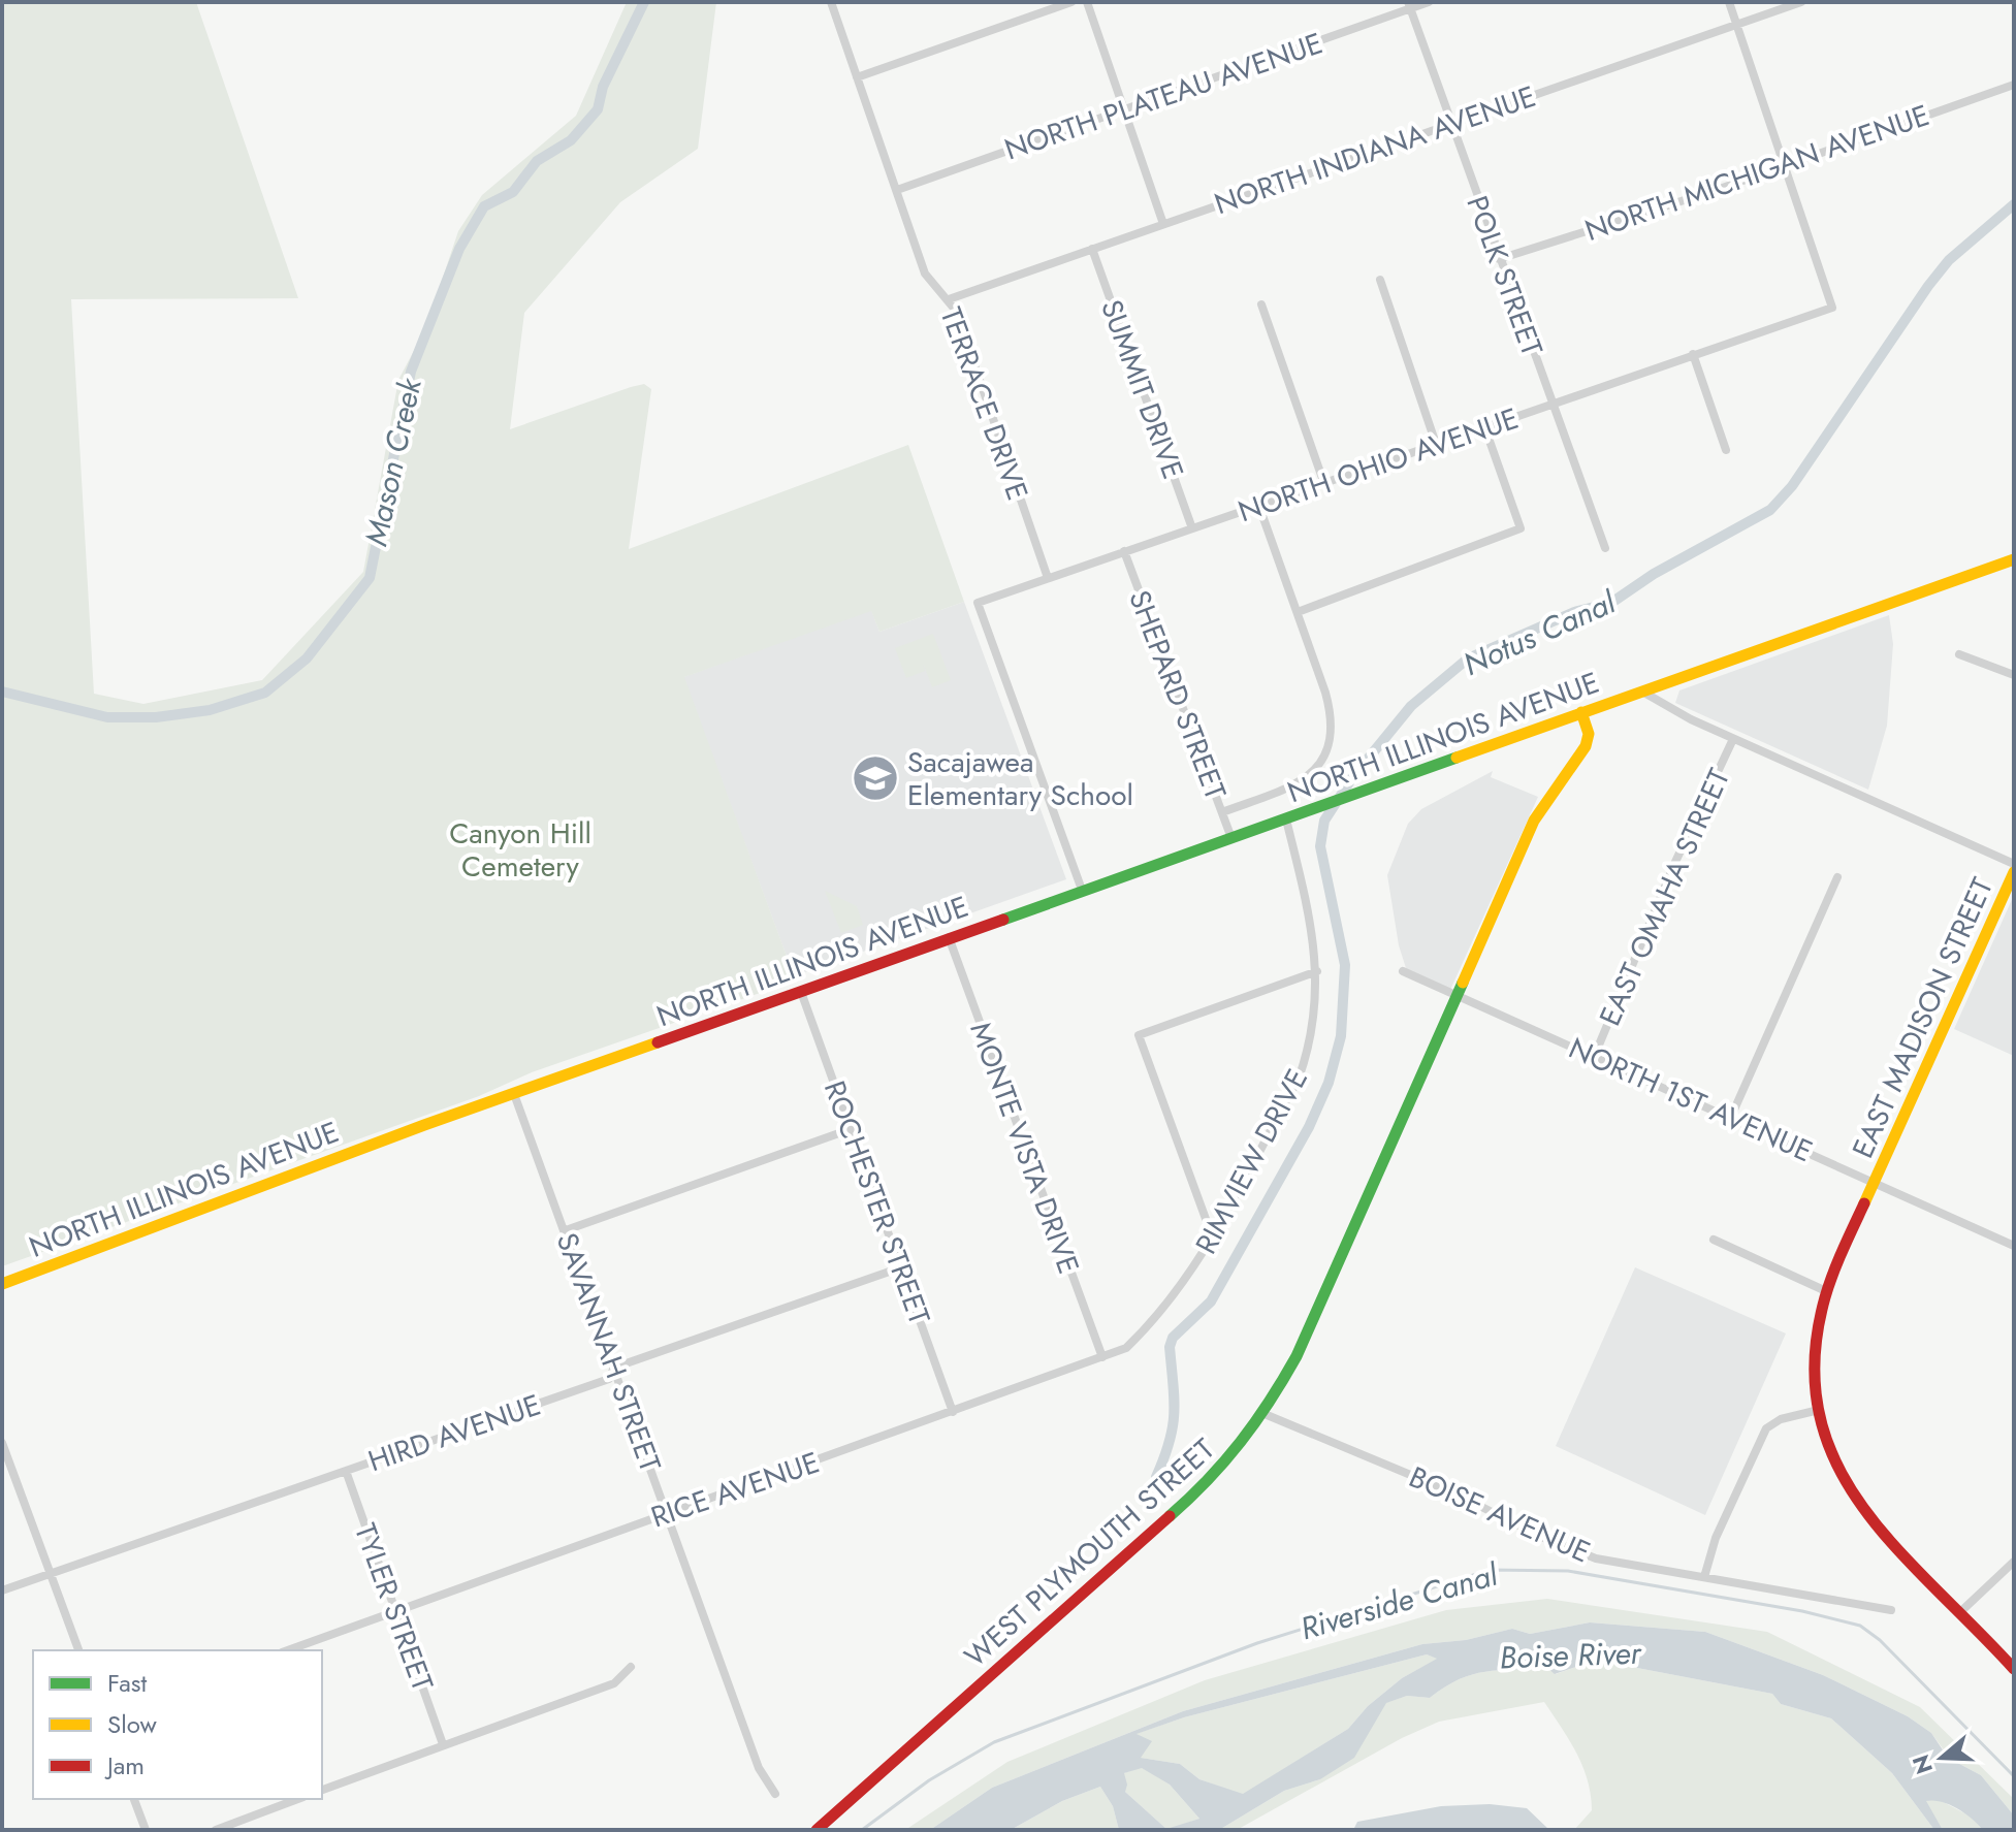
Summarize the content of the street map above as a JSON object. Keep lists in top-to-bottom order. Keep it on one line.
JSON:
{"streets":{"street":["NORTH PLATEAU AVENUE","NORTH INDIANA AVENUE","NORTH MICHIGAN AVENUE","POLK STREET","SUMMIT DRIVE","TERRACE DRIVE","NORTH OHIO AVENUE","SHEPARD STREET","NORTH ILLINOIS AVENUE","EAST OMAHA STREET","EAST MADISON STREET","NORTH 1ST AVENUE","MONTE VISTA DRIVE","RIMVIEW DRIVE","ROCHESTER STREET","SAVANNAH STREET","HIRD AVENUE","RICE AVENUE","BOISE AVENUE","WEST PLYMOUTH STREET","TYLER STREET"]},"crossings":[["NORTH PLATEAU AVENUE","POLK STREET"],["NORTH PLATEAU AVENUE","TERRACE DRIVE"],["NORTH INDIANA AVENUE","POLK STREET"],["NORTH INDIANA AVENUE","SUMMIT DRIVE"],["NORTH INDIANA AVENUE","TERRACE DRIVE"],["NORTH MICHIGAN AVENUE","POLK STREET"],["NORTH MICHIGAN AVENUE","NORTH OHIO AVENUE"],["POLK STREET","NORTH OHIO AVENUE"],["SUMMIT DRIVE","NORTH OHIO AVENUE"],["TERRACE DRIVE","NORTH OHIO AVENUE"],["NORTH OHIO AVENUE","SHEPARD STREET"],["NORTH OHIO AVENUE","NORTH ILLINOIS AVENUE"],["SHEPARD STREET","NORTH ILLINOIS AVENUE"],["NORTH ILLINOIS AVENUE","EAST OMAHA STREET"],["NORTH ILLINOIS AVENUE","MONTE VISTA DRIVE"],["NORTH ILLINOIS AVENUE","RIMVIEW DRIVE"],["NORTH ILLINOIS AVENUE","ROCHESTER STREET"],["NORTH ILLINOIS AVENUE","SAVANNAH STREET"],["NORTH ILLINOIS AVENUE","WEST PLYMOUTH STREET"],["EAST OMAHA STREET","NORTH 1ST AVENUE"],["EAST MADISON STREET","NORTH 1ST AVENUE"],["NORTH 1ST AVENUE","WEST PLYMOUTH STREET"],["MONTE VISTA DRIVE","RICE AVENUE"],["RIMVIEW DRIVE","RICE AVENUE"],["ROCHESTER STREET","HIRD AVENUE"],["ROCHESTER STREET","RICE AVENUE"],["SAVANNAH STREET","HIRD AVENUE"],["SAVANNAH STREET","RICE AVENUE"],["HIRD AVENUE","TYLER STREET"],["RICE AVENUE","TYLER STREET"],["BOISE AVENUE","WEST PLYMOUTH STREET"]],"water":["Mason Creek","Notus Canal","Riverside Canal","Boise River"],"parks":["Canyon Hill Cemetery"],"places":{"school or university":["Sacajawea Elementary School"]},"legend":["Fast","Slow","Jam"],"north":"left"}
